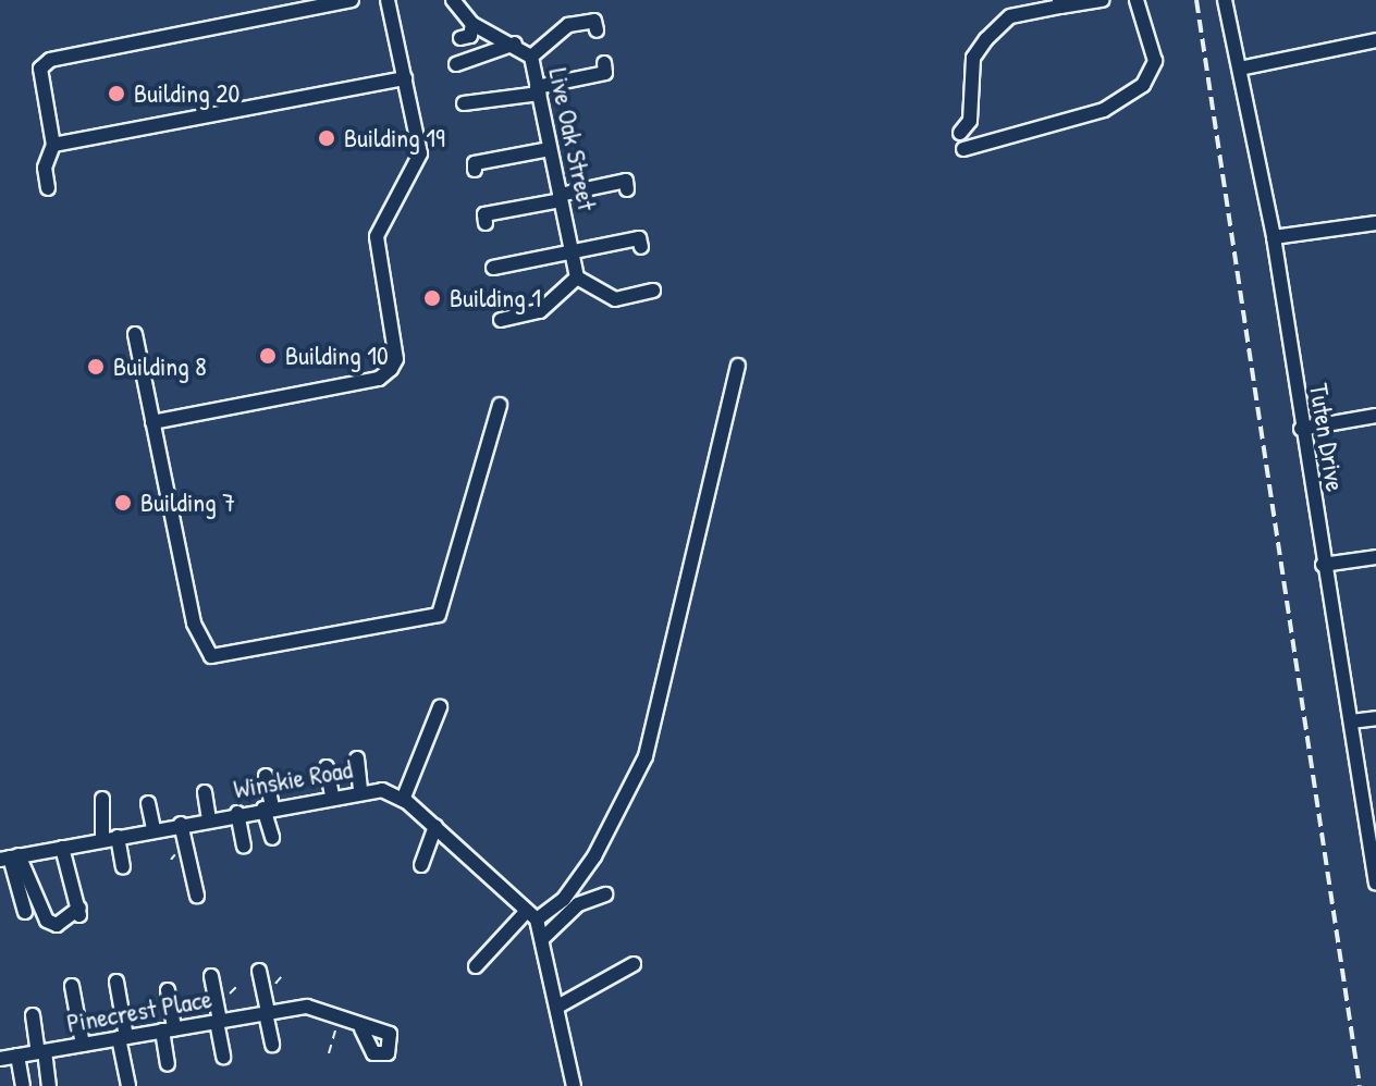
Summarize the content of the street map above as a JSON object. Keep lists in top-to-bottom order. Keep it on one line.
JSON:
{"streets":{"street":["Live Oak Street","Tuten Drive","Winskie Road","Pinecrest Place"]},"places":["Building 20","Building 19","Building 1","Building 10","Building 8","Building 7"]}
